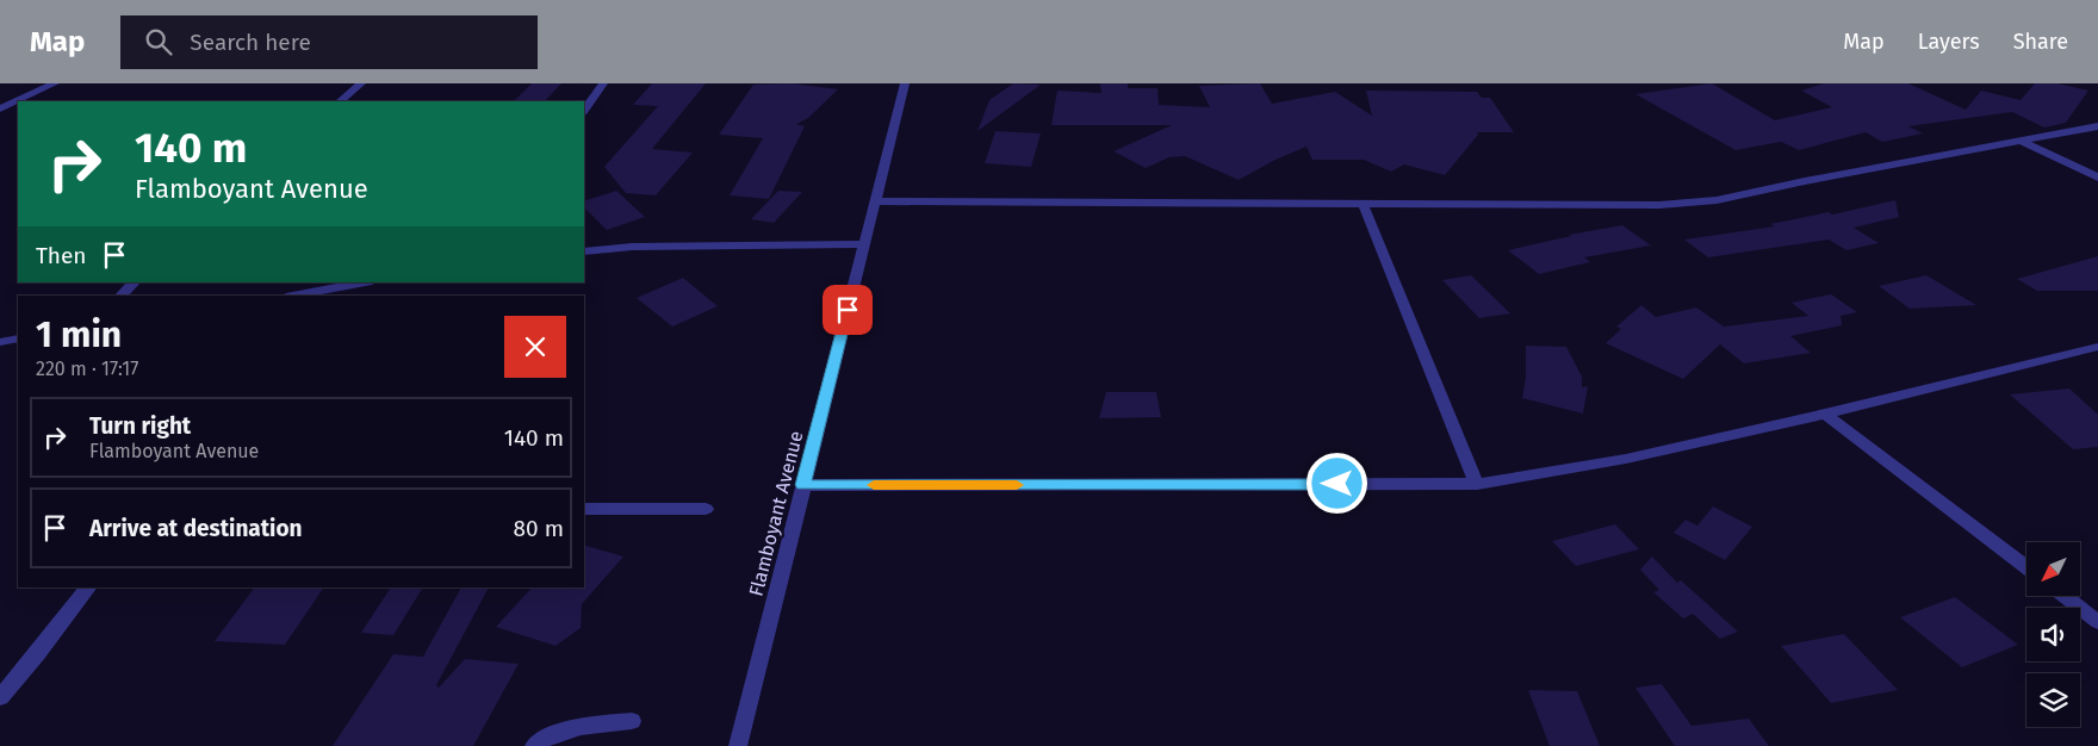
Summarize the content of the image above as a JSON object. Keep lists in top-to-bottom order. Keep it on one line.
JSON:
{"streets":{"street":["Flamboyant Avenue"]},"north":"bottom left","page":{"header":"Map","search":"Search here","nav":["Map","Layers","Share"],"turn":["140 m","Flamboyant Avenue"],"then":"Then","heading":["1 min","220 m · 17:17"],"list":[{"name":"Turn right","note":"Flamboyant Avenue","value":"140 m"},{"name":"Arrive at destination","value":"80 m"}]}}
